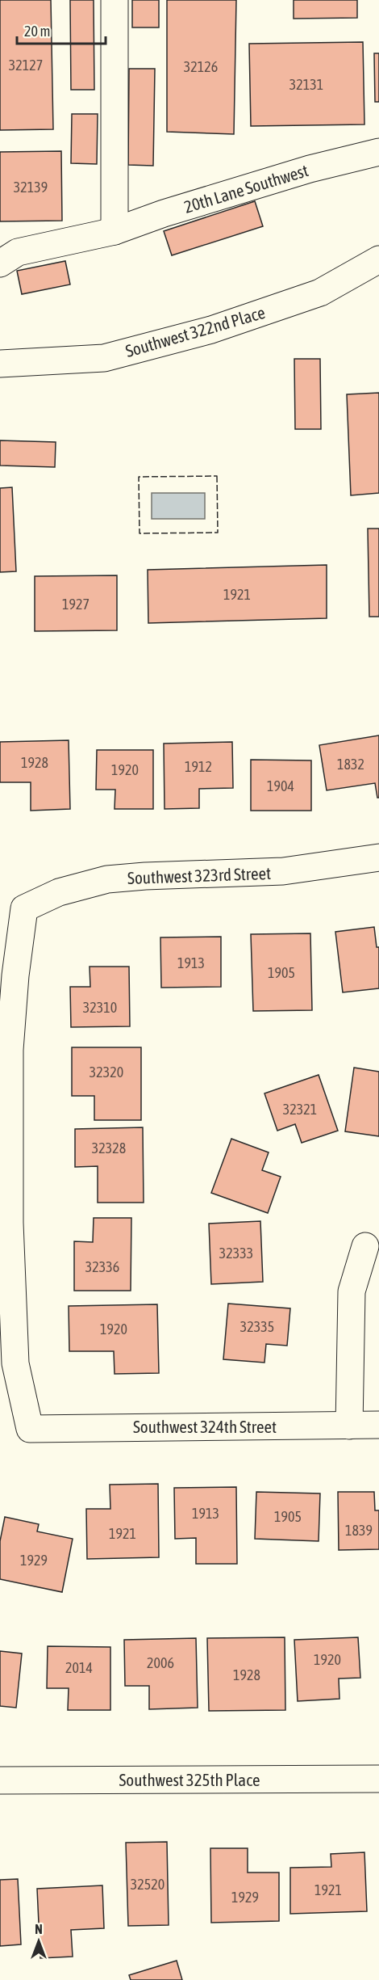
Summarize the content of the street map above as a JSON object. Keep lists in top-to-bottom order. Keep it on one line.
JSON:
{"streets":{"street":["20th Lane Southwest","Southwest 322nd Place","Southwest 323rd Street","Southwest 324th Street","Southwest 325th Place"]},"crossings":[["Southwest 323rd Street","Southwest 324th Street"]],"house_numbers":["32127","32126","32131","32139","1921","1927","1928","1832","1912","1920","1904","1913","1905","32310","32320","32321","32328","32333","32336","32335","1920","1913","1905","1839","1921","1929","1920","2006","2014","1928","32520","1921","1929"],"scale_bar":"20 m","north":"top"}
